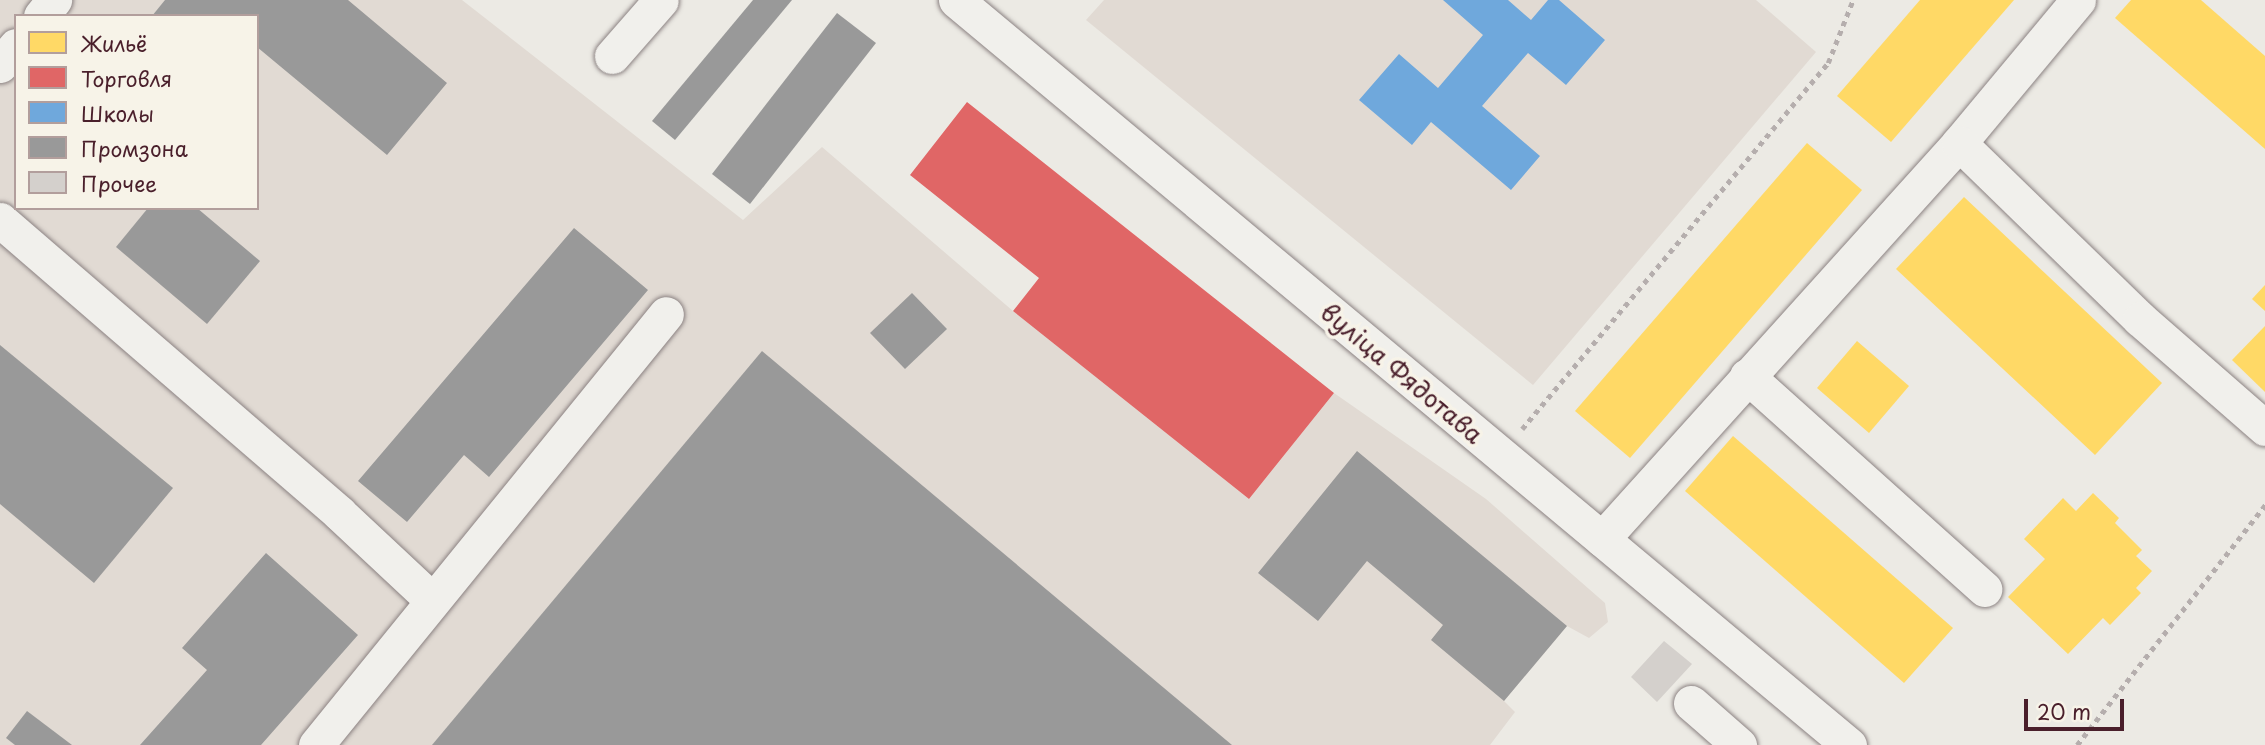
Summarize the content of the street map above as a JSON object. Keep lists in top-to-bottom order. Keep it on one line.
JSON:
{"streets":{"street":["вуліца Фядотава"]},"legend":["Жильё","Торговля","Школы","Промзона","Прочее"],"scale_bar":"20 m"}
